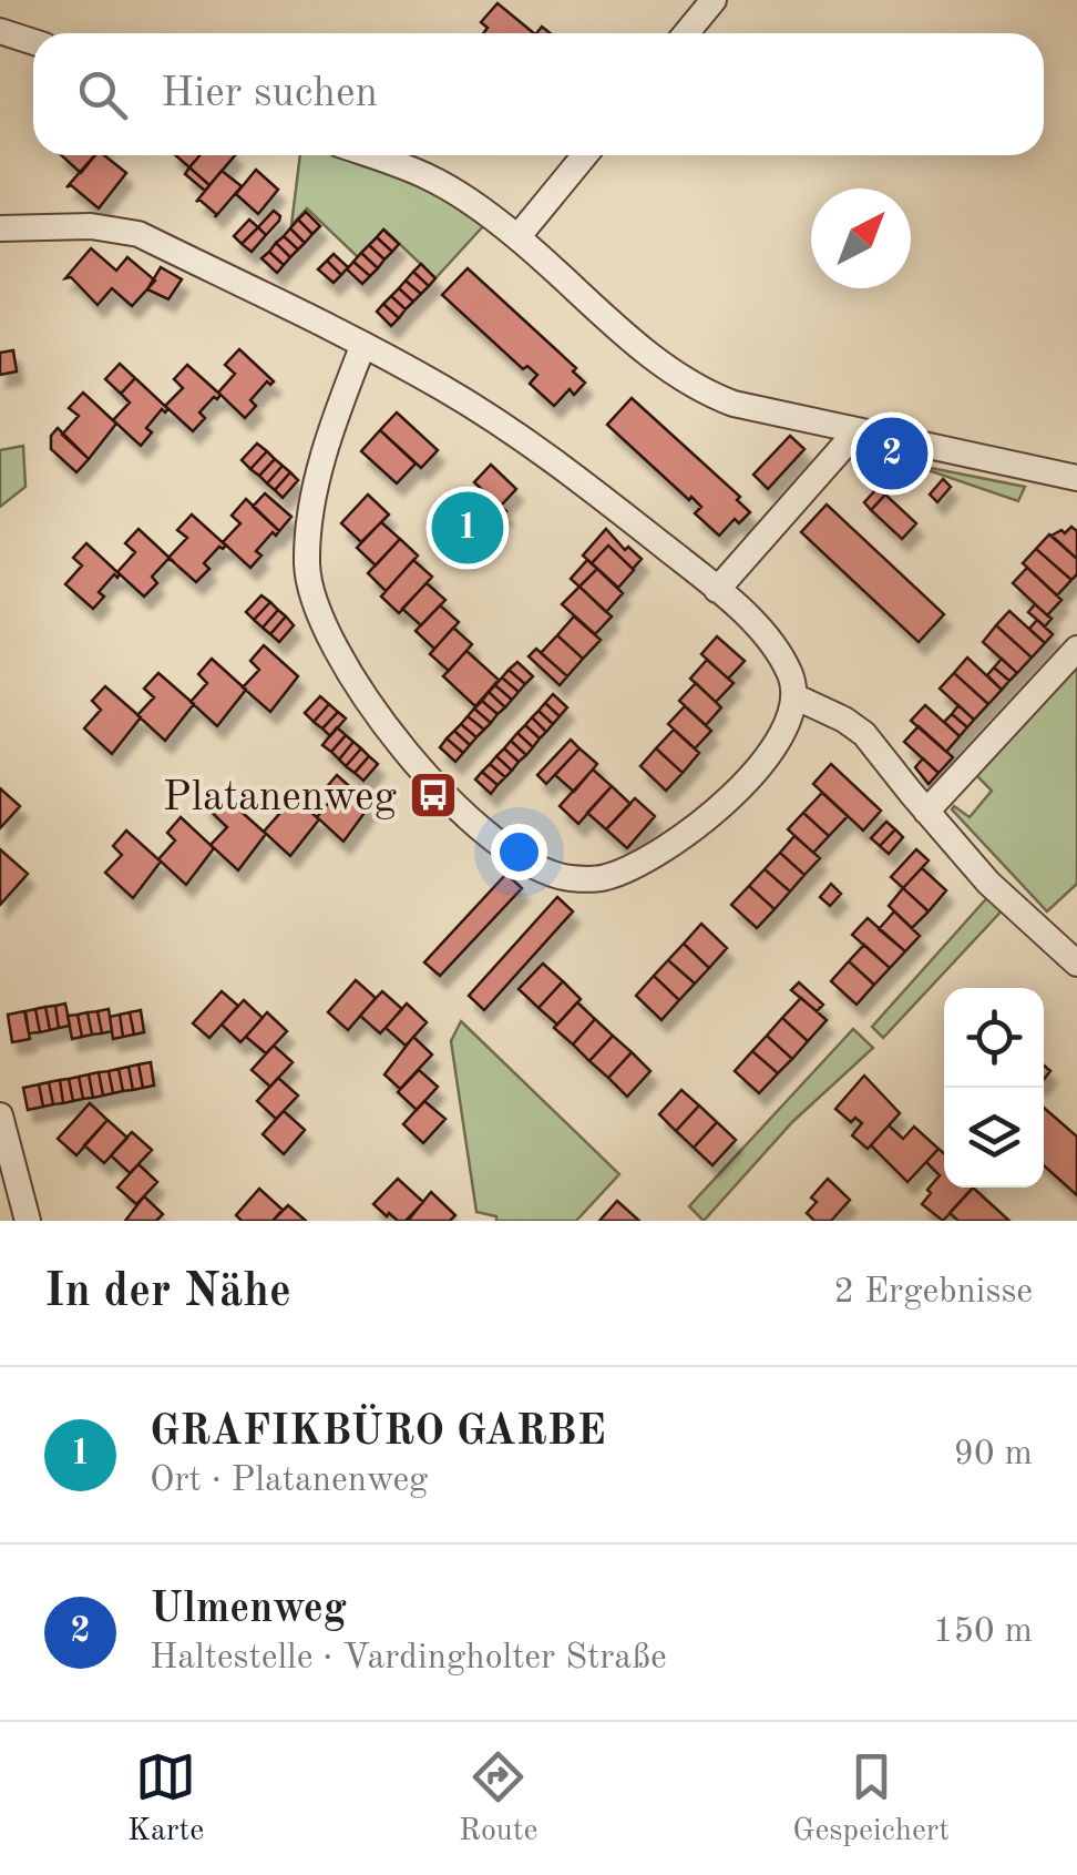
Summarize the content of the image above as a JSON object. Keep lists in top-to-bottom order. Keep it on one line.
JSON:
{"places":{"bus stop":["Platanenweg"]},"north":"top right","page":{"search":"Hier suchen","pins":["2","1"],"heading":["In der Nähe","2 Ergebnisse"],"list":[{"mark":"1","name":"GRAFIKBÜRO GARBE","note":"Ort · Platanenweg","value":"90 m"},{"mark":"2","name":"Ulmenweg","note":"Haltestelle · Vardingholter Straße","value":"150 m"}],"nav":["Karte","Route","Gespeichert"]}}
